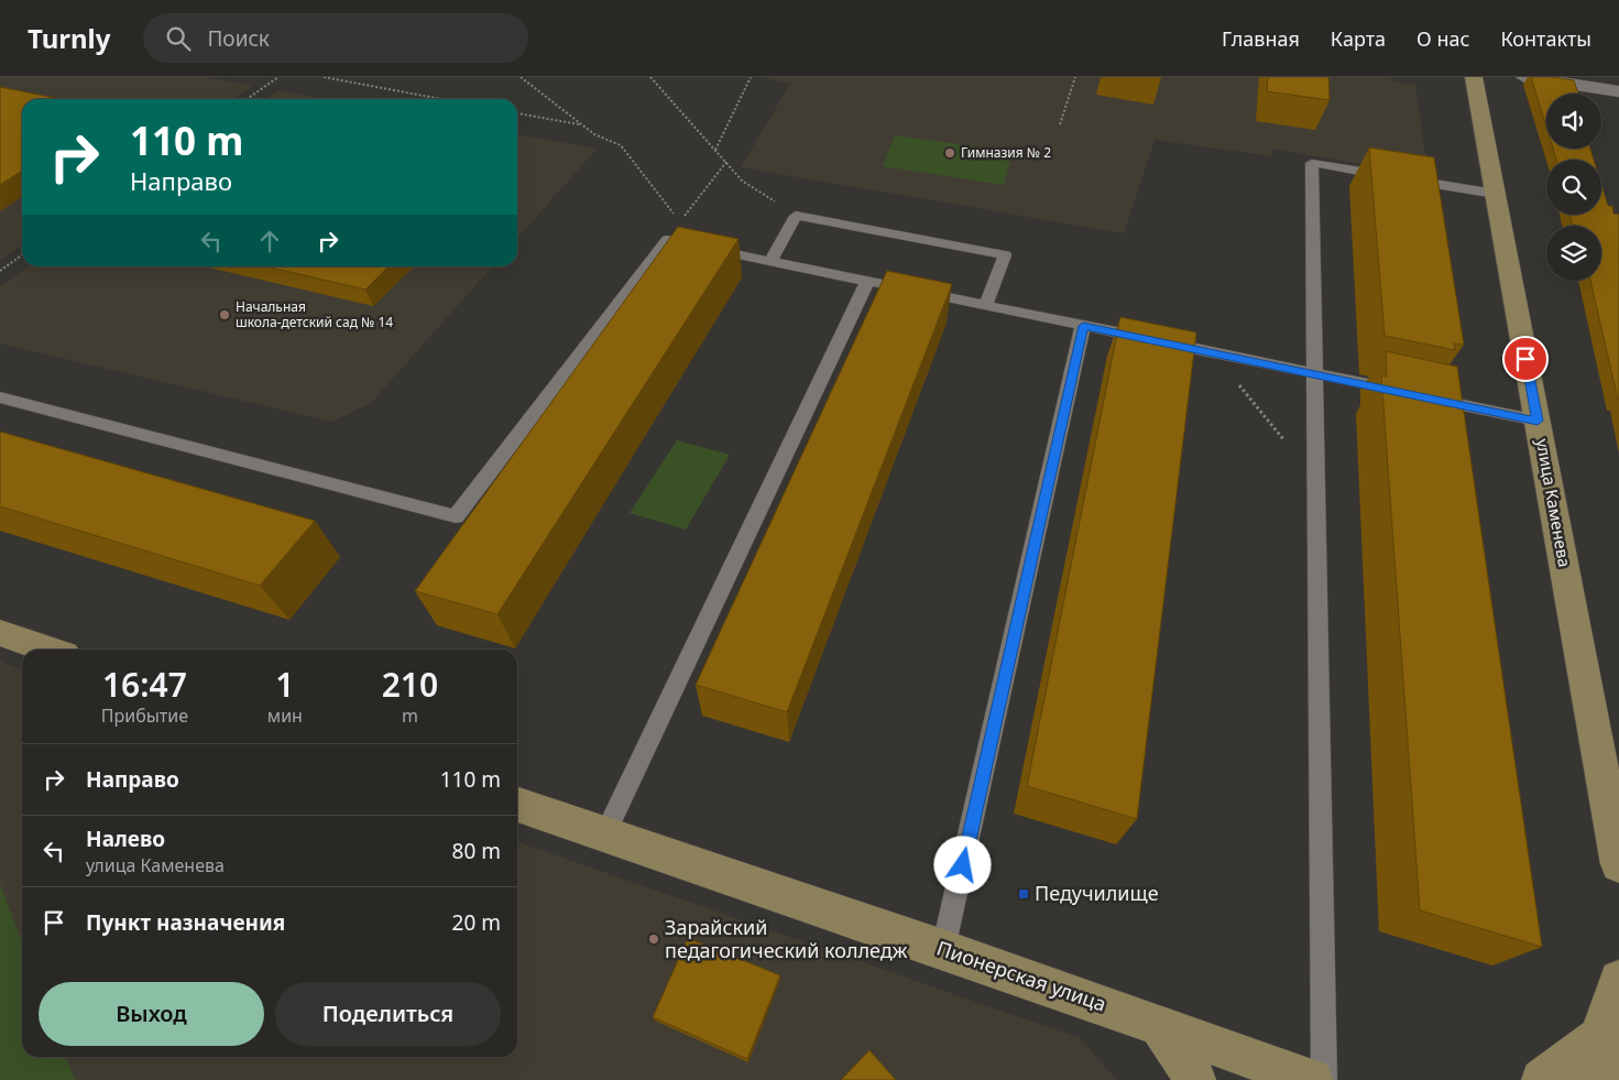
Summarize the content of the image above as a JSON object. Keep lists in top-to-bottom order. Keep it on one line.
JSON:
{"streets":{"main road":["улица Каменева","Пионерская улица"]},"places":{"other":["Гимназия № 2","Начальная школа-детский сад № 14","Зарайский педагогический колледж"],"transit":["Педучилище"]},"page":{"header":"Turnly","search":"Поиск","nav":["Главная","Карта","О нас","Контакты"],"turn":["110 m","Направо"],"eta":["16:47","Прибытие","1","мин","210","m"],"list":[{"name":"Направо","value":"110 m"},{"name":"Налево","note":"улица Каменева","value":"80 m"},{"name":"Пункт назначения","value":"20 m"}],"buttons":["Выход","Поделиться"]}}
